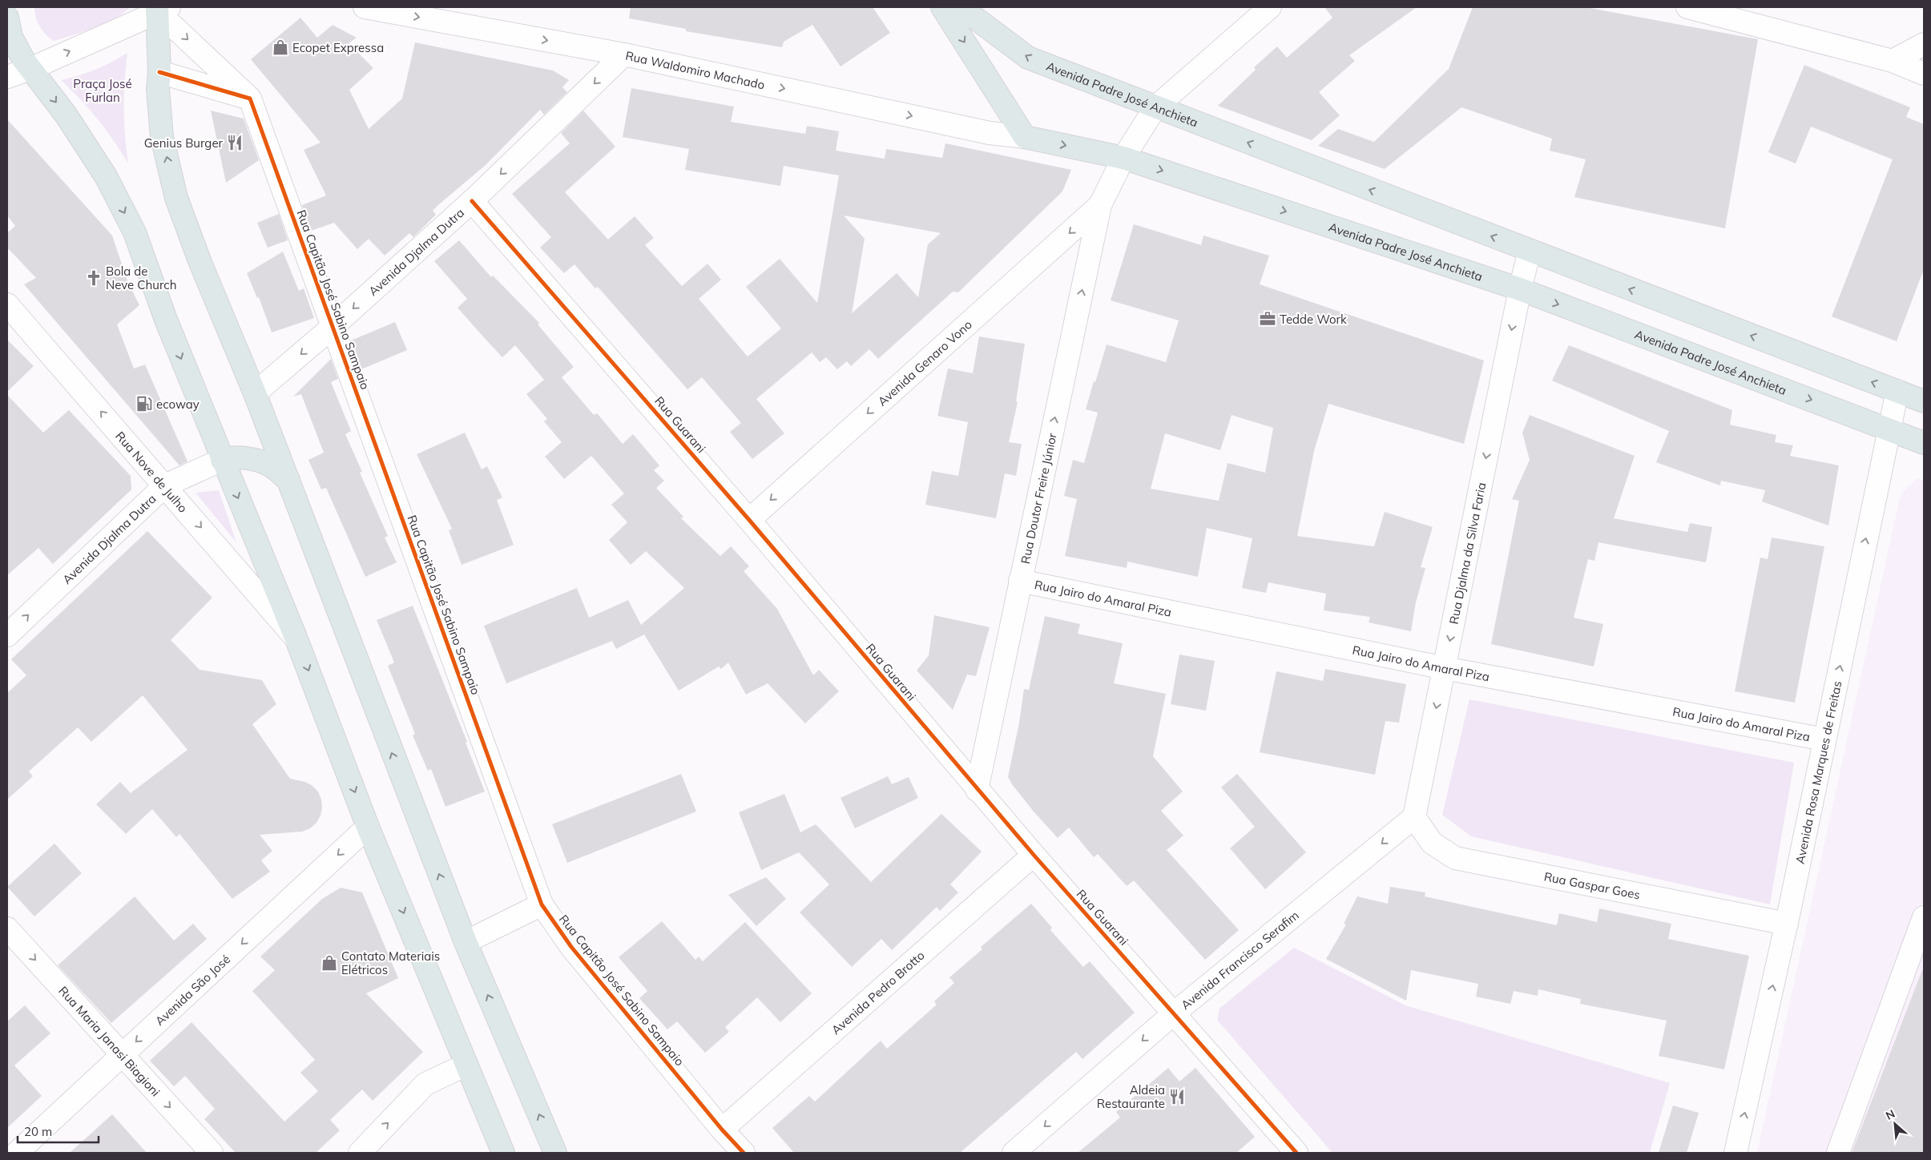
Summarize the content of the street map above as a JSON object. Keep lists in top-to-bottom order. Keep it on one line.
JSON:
{"streets":{"main road":["Avenida Padre José Anchieta"],"street":["Rua Waldomiro Machado","Avenida Djalma Dutra","Rua Capitão José Sabino Sampaio","Avenida Genaro Vono","Rua Guarani","Rua Nove de Julho","Rua Doutor Freire Júnior","Rua Djalma da Silva Faria","Rua Jairo do Amaral Piza","Avenida Rosa Marques de Freitas","Rua Gaspar Goes","Avenida Francisco Serafim","Avenida São José","Avenida Pedro Brotto","Rua Maria Janasi Biagioni"]},"crossings":[["Rua Waldomiro Machado","Avenida Padre José Anchieta"],["Rua Waldomiro Machado","Avenida Djalma Dutra"],["Avenida Padre José Anchieta","Rua Djalma da Silva Faria"],["Avenida Padre José Anchieta","Avenida Rosa Marques de Freitas"],["Avenida Djalma Dutra","Rua Capitão José Sabino Sampaio"],["Avenida Djalma Dutra","Rua Guarani"],["Avenida Djalma Dutra","Rua Nove de Julho"],["Rua Capitão José Sabino Sampaio","Avenida Pedro Brotto"],["Avenida Genaro Vono","Rua Guarani"],["Avenida Genaro Vono","Rua Doutor Freire Júnior"],["Rua Guarani","Rua Doutor Freire Júnior"],["Rua Guarani","Avenida Francisco Serafim"],["Rua Guarani","Avenida Pedro Brotto"],["Rua Doutor Freire Júnior","Rua Jairo do Amaral Piza"],["Rua Djalma da Silva Faria","Rua Jairo do Amaral Piza"],["Rua Djalma da Silva Faria","Rua Gaspar Goes"],["Rua Djalma da Silva Faria","Avenida Francisco Serafim"],["Rua Jairo do Amaral Piza","Avenida Rosa Marques de Freitas"],["Avenida Rosa Marques de Freitas","Rua Gaspar Goes"],["Rua Gaspar Goes","Avenida Francisco Serafim"],["Avenida São José","Rua Maria Janasi Biagioni"]],"one_way":["Rua Waldomiro Machado","Avenida Genaro Vono","Rua Doutor Freire Júnior","Rua Djalma da Silva Faria","Avenida Francisco Serafim","Avenida São José","Rua Maria Janasi Biagioni"],"parks":["Praça José Furlan"],"places":{"shop":["Ecopet Expressa","Contato Materiais Elétricos"],"restaurant":["Genius Burger","Aldeia Restaurante"],"church":["Bola de Neve Church"],"office":["Tedde Work"],"fuel station":["ecoway"]},"scale_bar":"20 m","north":"top left"}
